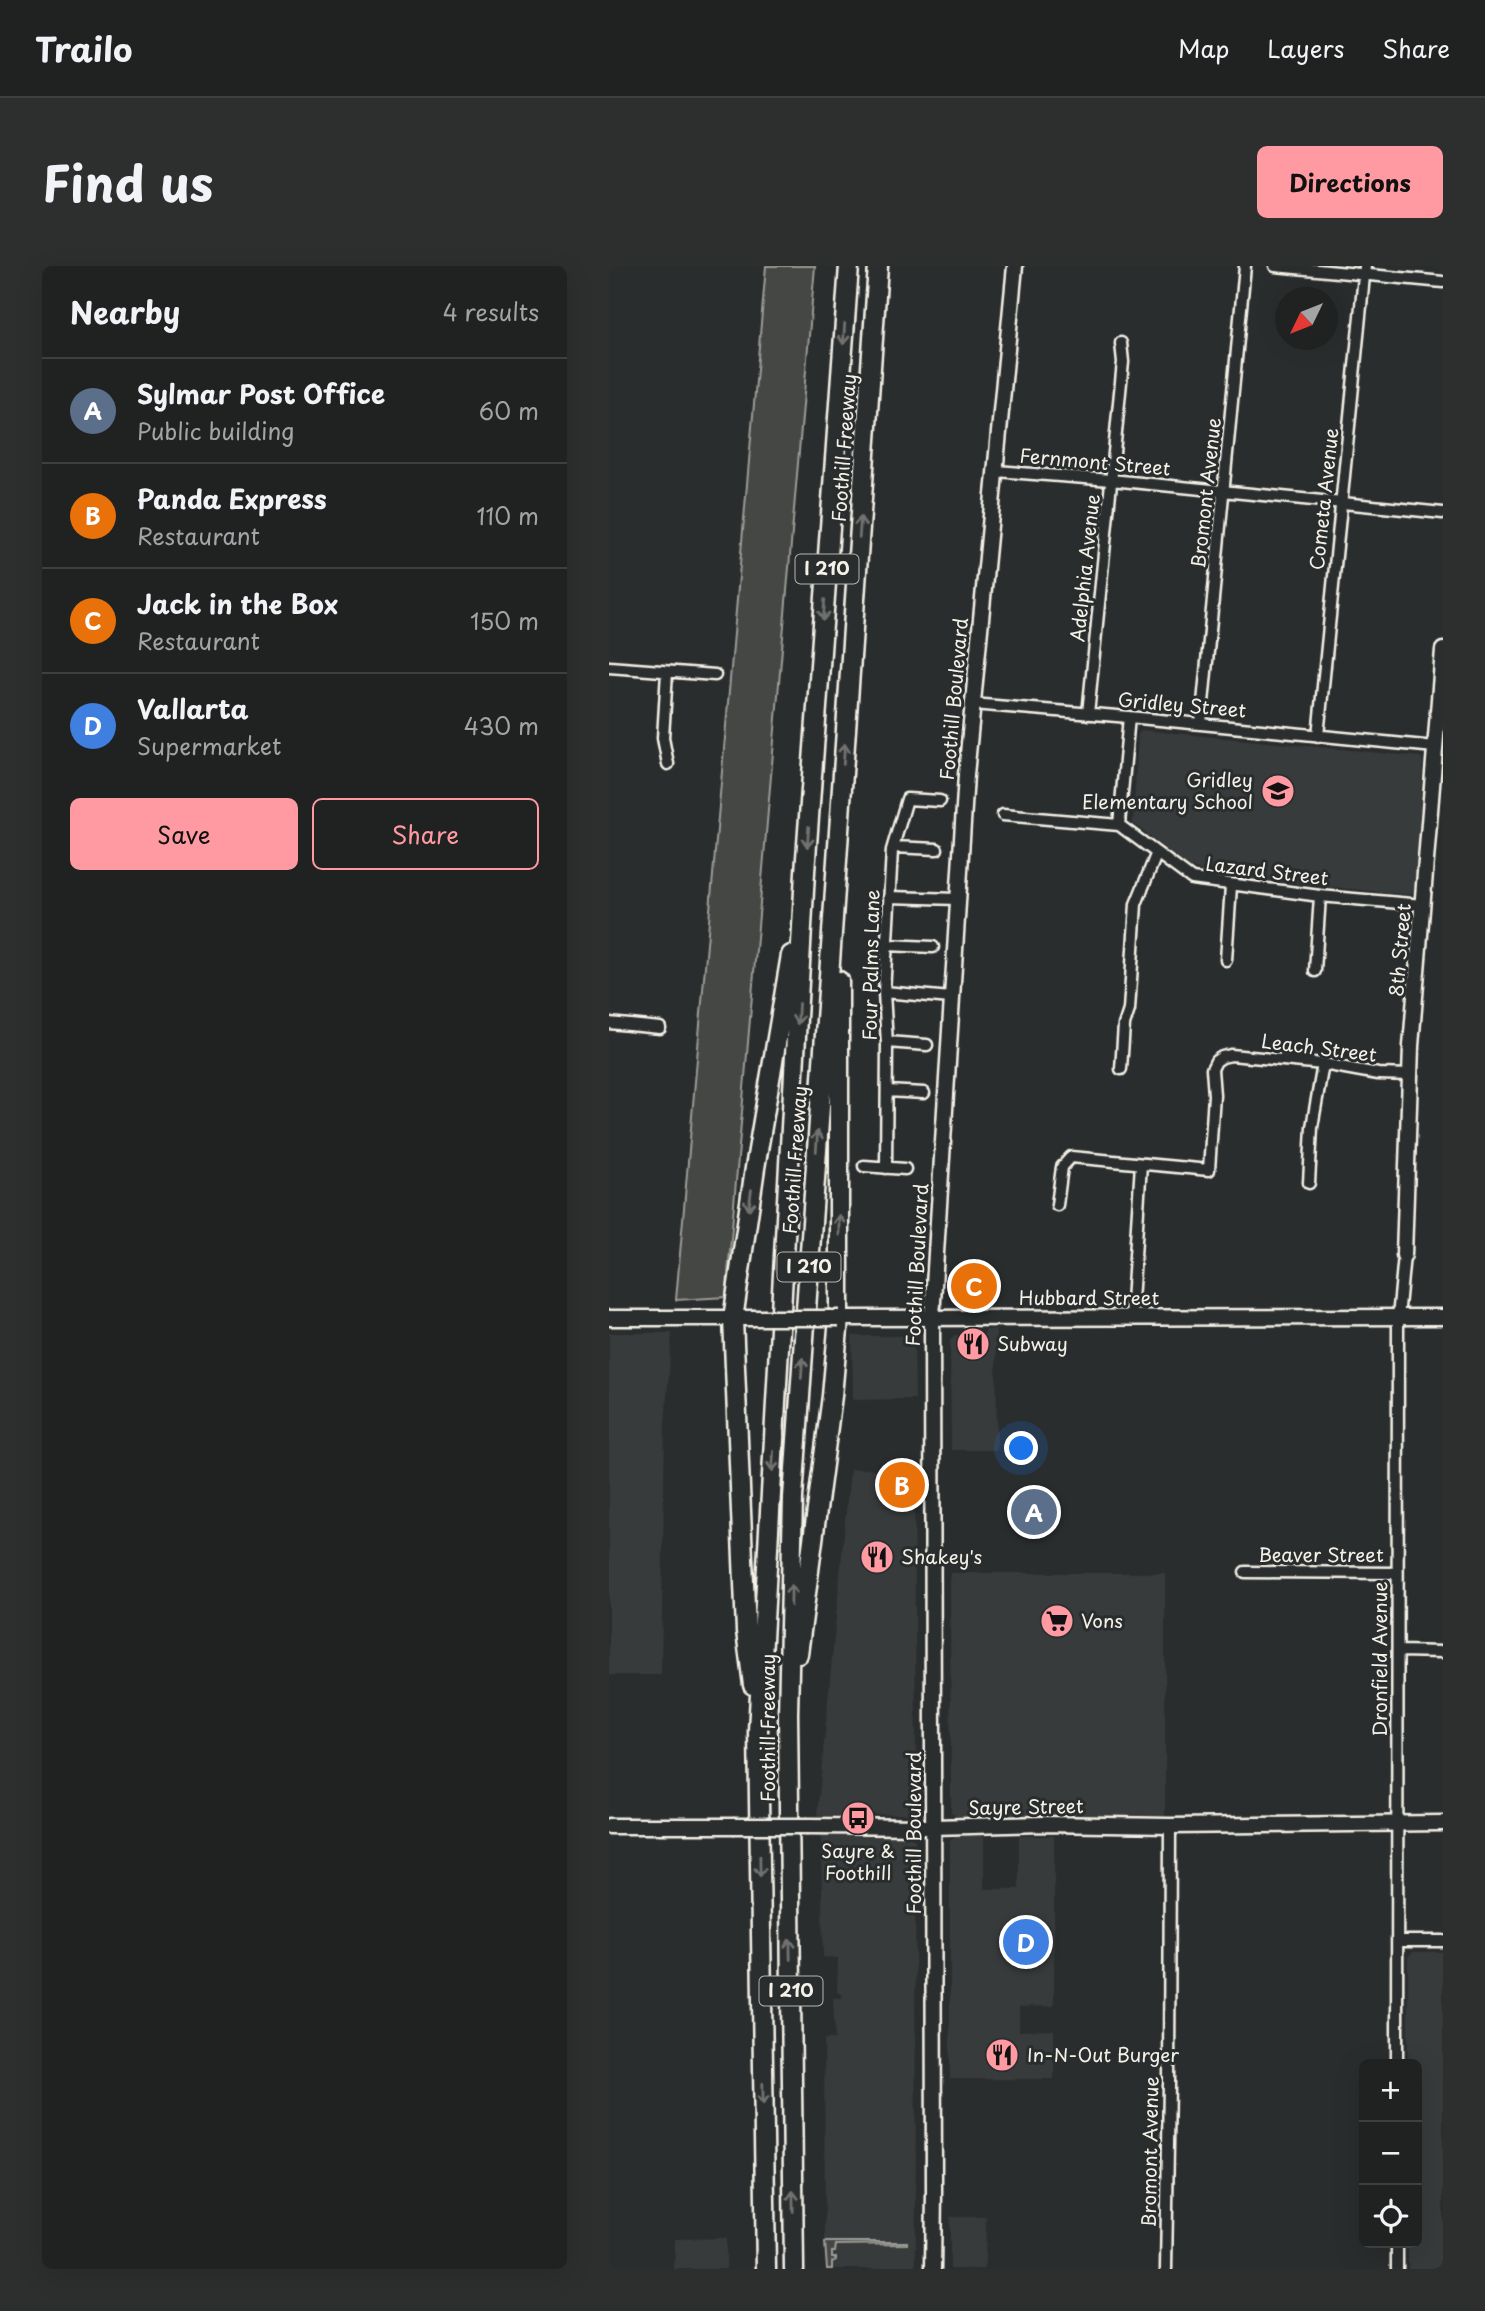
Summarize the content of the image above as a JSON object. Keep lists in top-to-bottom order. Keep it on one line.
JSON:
{"streets":{"highway":["Foothill Freeway","I 210"],"main road":["Foothill Boulevard","8th Street","Hubbard Street","Sayre Street"],"street":["Fernmont Street","Bromont Avenue","Cometa Avenue","Adelphia Avenue","Gridley Street","Lazard Street","Four Palms Lane","Leach Street","Beaver Street","Dronfield Avenue"]},"crossings":[["Fernmont Street","Bromont Avenue"],["Fernmont Street","Cometa Avenue"],["Fernmont Street","Adelphia Avenue"],["Fernmont Street","Foothill Boulevard"],["Bromont Avenue","Gridley Street"],["Bromont Avenue","Sayre Street"],["Cometa Avenue","Gridley Street"],["Adelphia Avenue","Gridley Street"],["Foothill Boulevard","Gridley Street"],["Foothill Boulevard","Hubbard Street"],["Foothill Boulevard","Sayre Street"],["Gridley Street","8th Street"],["Lazard Street","8th Street"],["8th Street","Leach Street"],["8th Street","Dronfield Avenue"],["Hubbard Street","Dronfield Avenue"],["Beaver Street","Dronfield Avenue"],["Dronfield Avenue","Sayre Street"]],"places":{"school or university":["Gridley Elementary School"],"restaurant":["Subway","Shakey's","In-N-Out Burger"],"supermarket":["Vons"],"bus stop":["Sayre & Foothill"]},"north":"bottom left","page":{"header":"Trailo","nav":["Map","Layers","Share"],"title":"Find us","buttons":["Directions",["Save","Share"]],"heading":["Nearby","4 results"],"list":[{"mark":"A","name":"Sylmar Post Office","note":"Public building","value":"60 m"},{"mark":"B","name":"Panda Express","note":"Restaurant","value":"110 m"},{"mark":"C","name":"Jack in the Box","note":"Restaurant","value":"150 m"},{"mark":"D","name":"Vallarta","note":"Supermarket","value":"430 m"}],"pins":["C","B","A","D"],"map_buttons":["+","−"]}}
